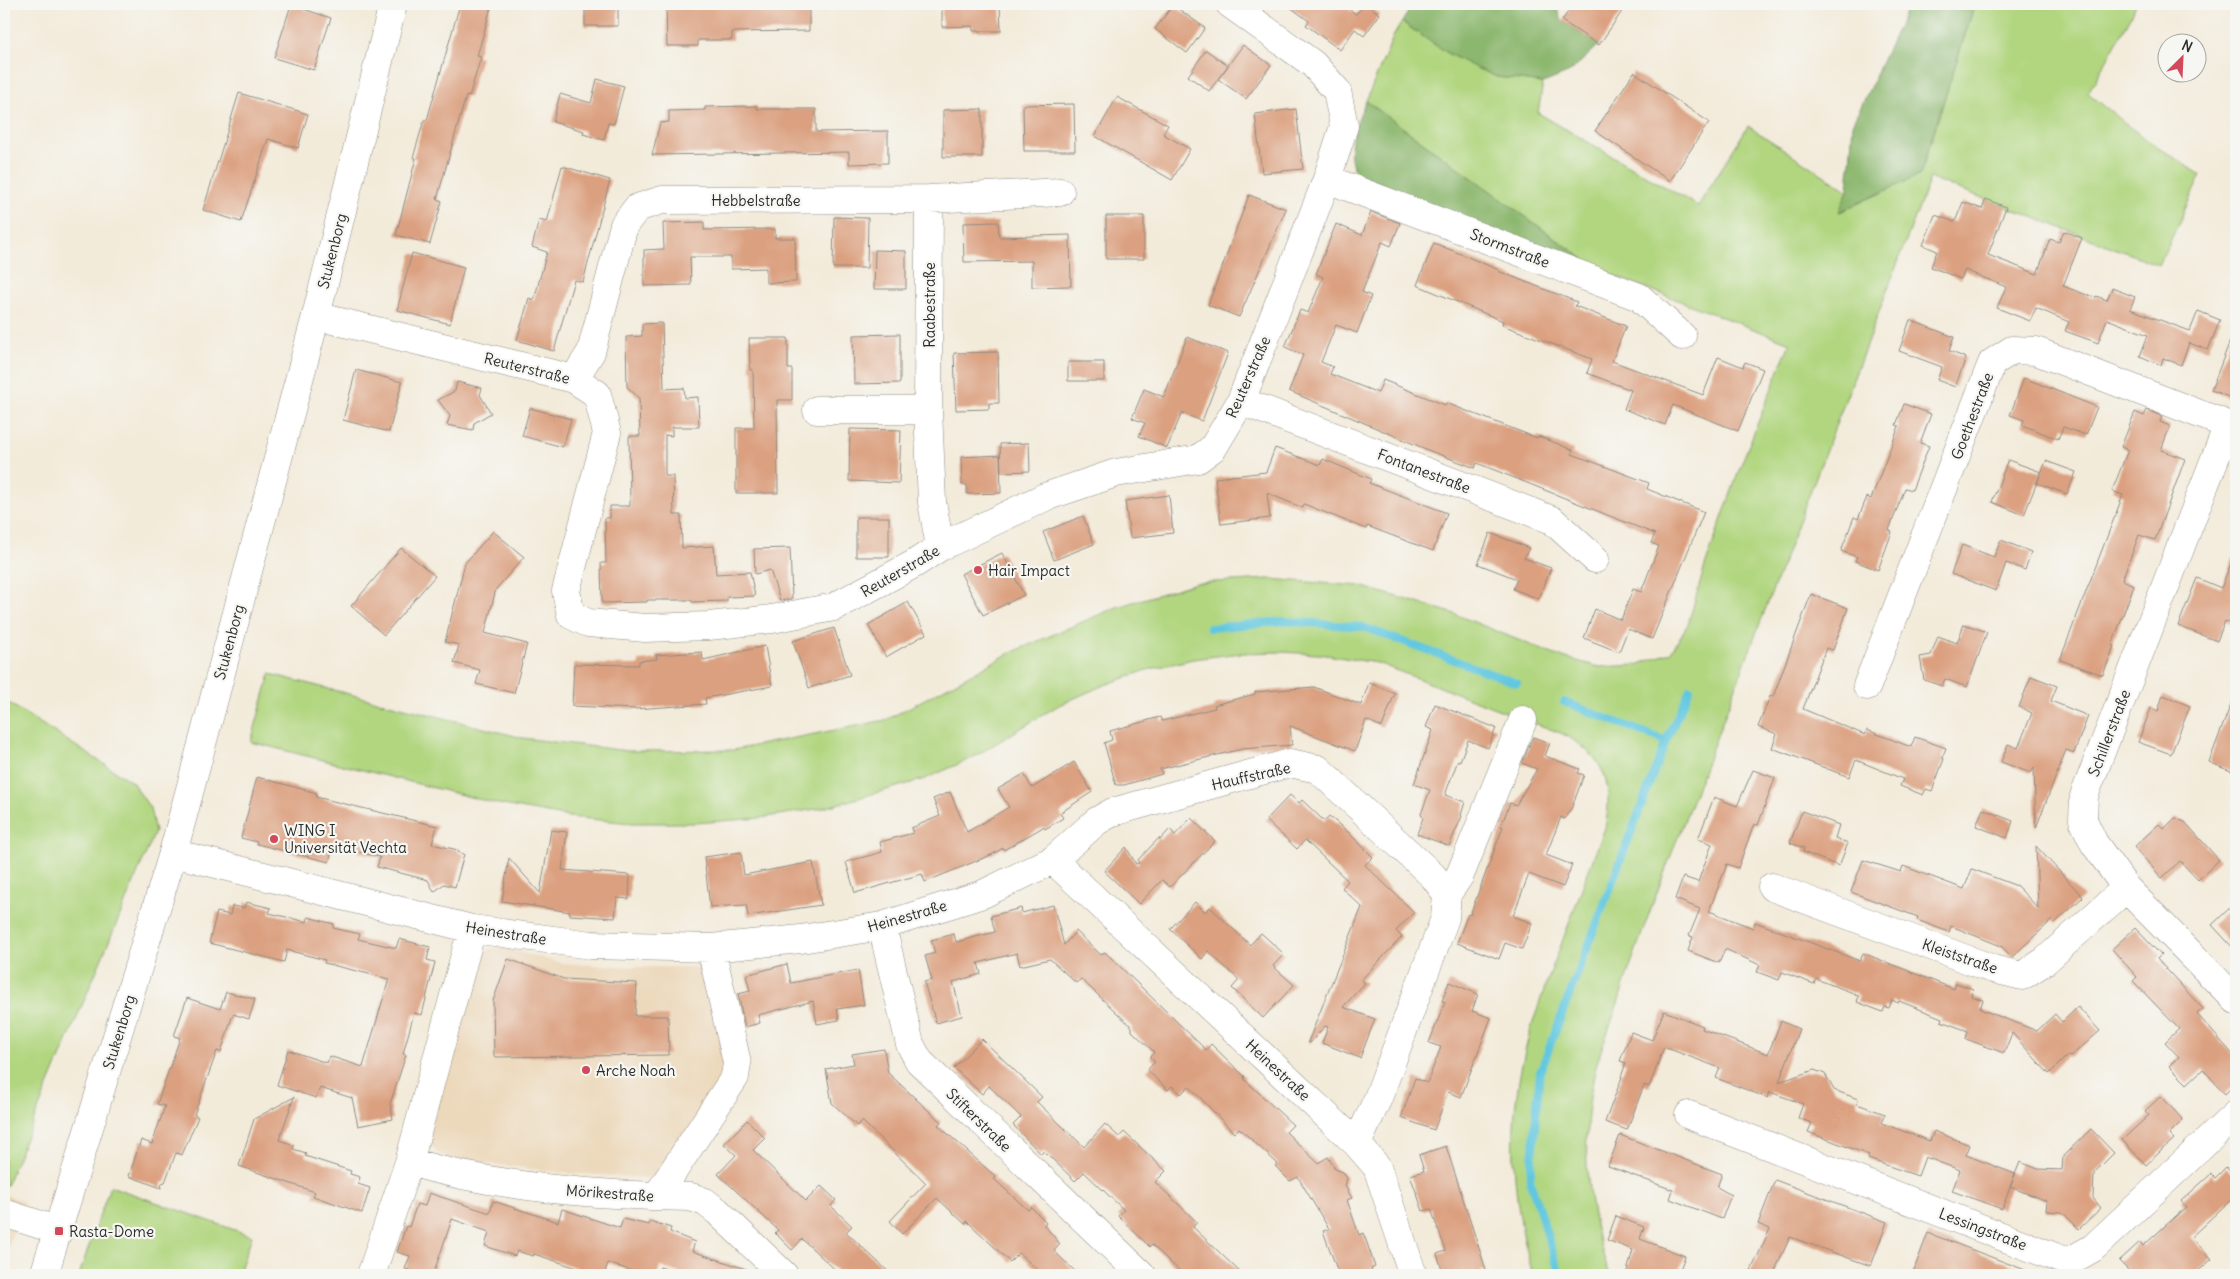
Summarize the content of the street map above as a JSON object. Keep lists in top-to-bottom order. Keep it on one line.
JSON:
{"streets":{"street":["Hebbelstraße","Stormstraße","Stukenborg","Raabestraße","Reuterstraße","Goethestraße","Fontanestraße","Schillerstraße","Hauffstraße","Heinestraße","Kleiststraße","Stifterstraße","Mörikestraße","Lessingstraße"]},"crossings":[["Hebbelstraße","Raabestraße"],["Hebbelstraße","Reuterstraße"],["Stormstraße","Reuterstraße"],["Stukenborg","Reuterstraße"],["Stukenborg","Heinestraße"],["Raabestraße","Reuterstraße"],["Reuterstraße","Fontanestraße"],["Goethestraße","Schillerstraße"],["Schillerstraße","Kleiststraße"],["Hauffstraße","Heinestraße"],["Heinestraße","Stifterstraße"]],"places":{"other":["Hair Impact","WING I Universität Vechta","Arche Noah"],"transit":["Rasta-Dome"]},"north":"top right"}
